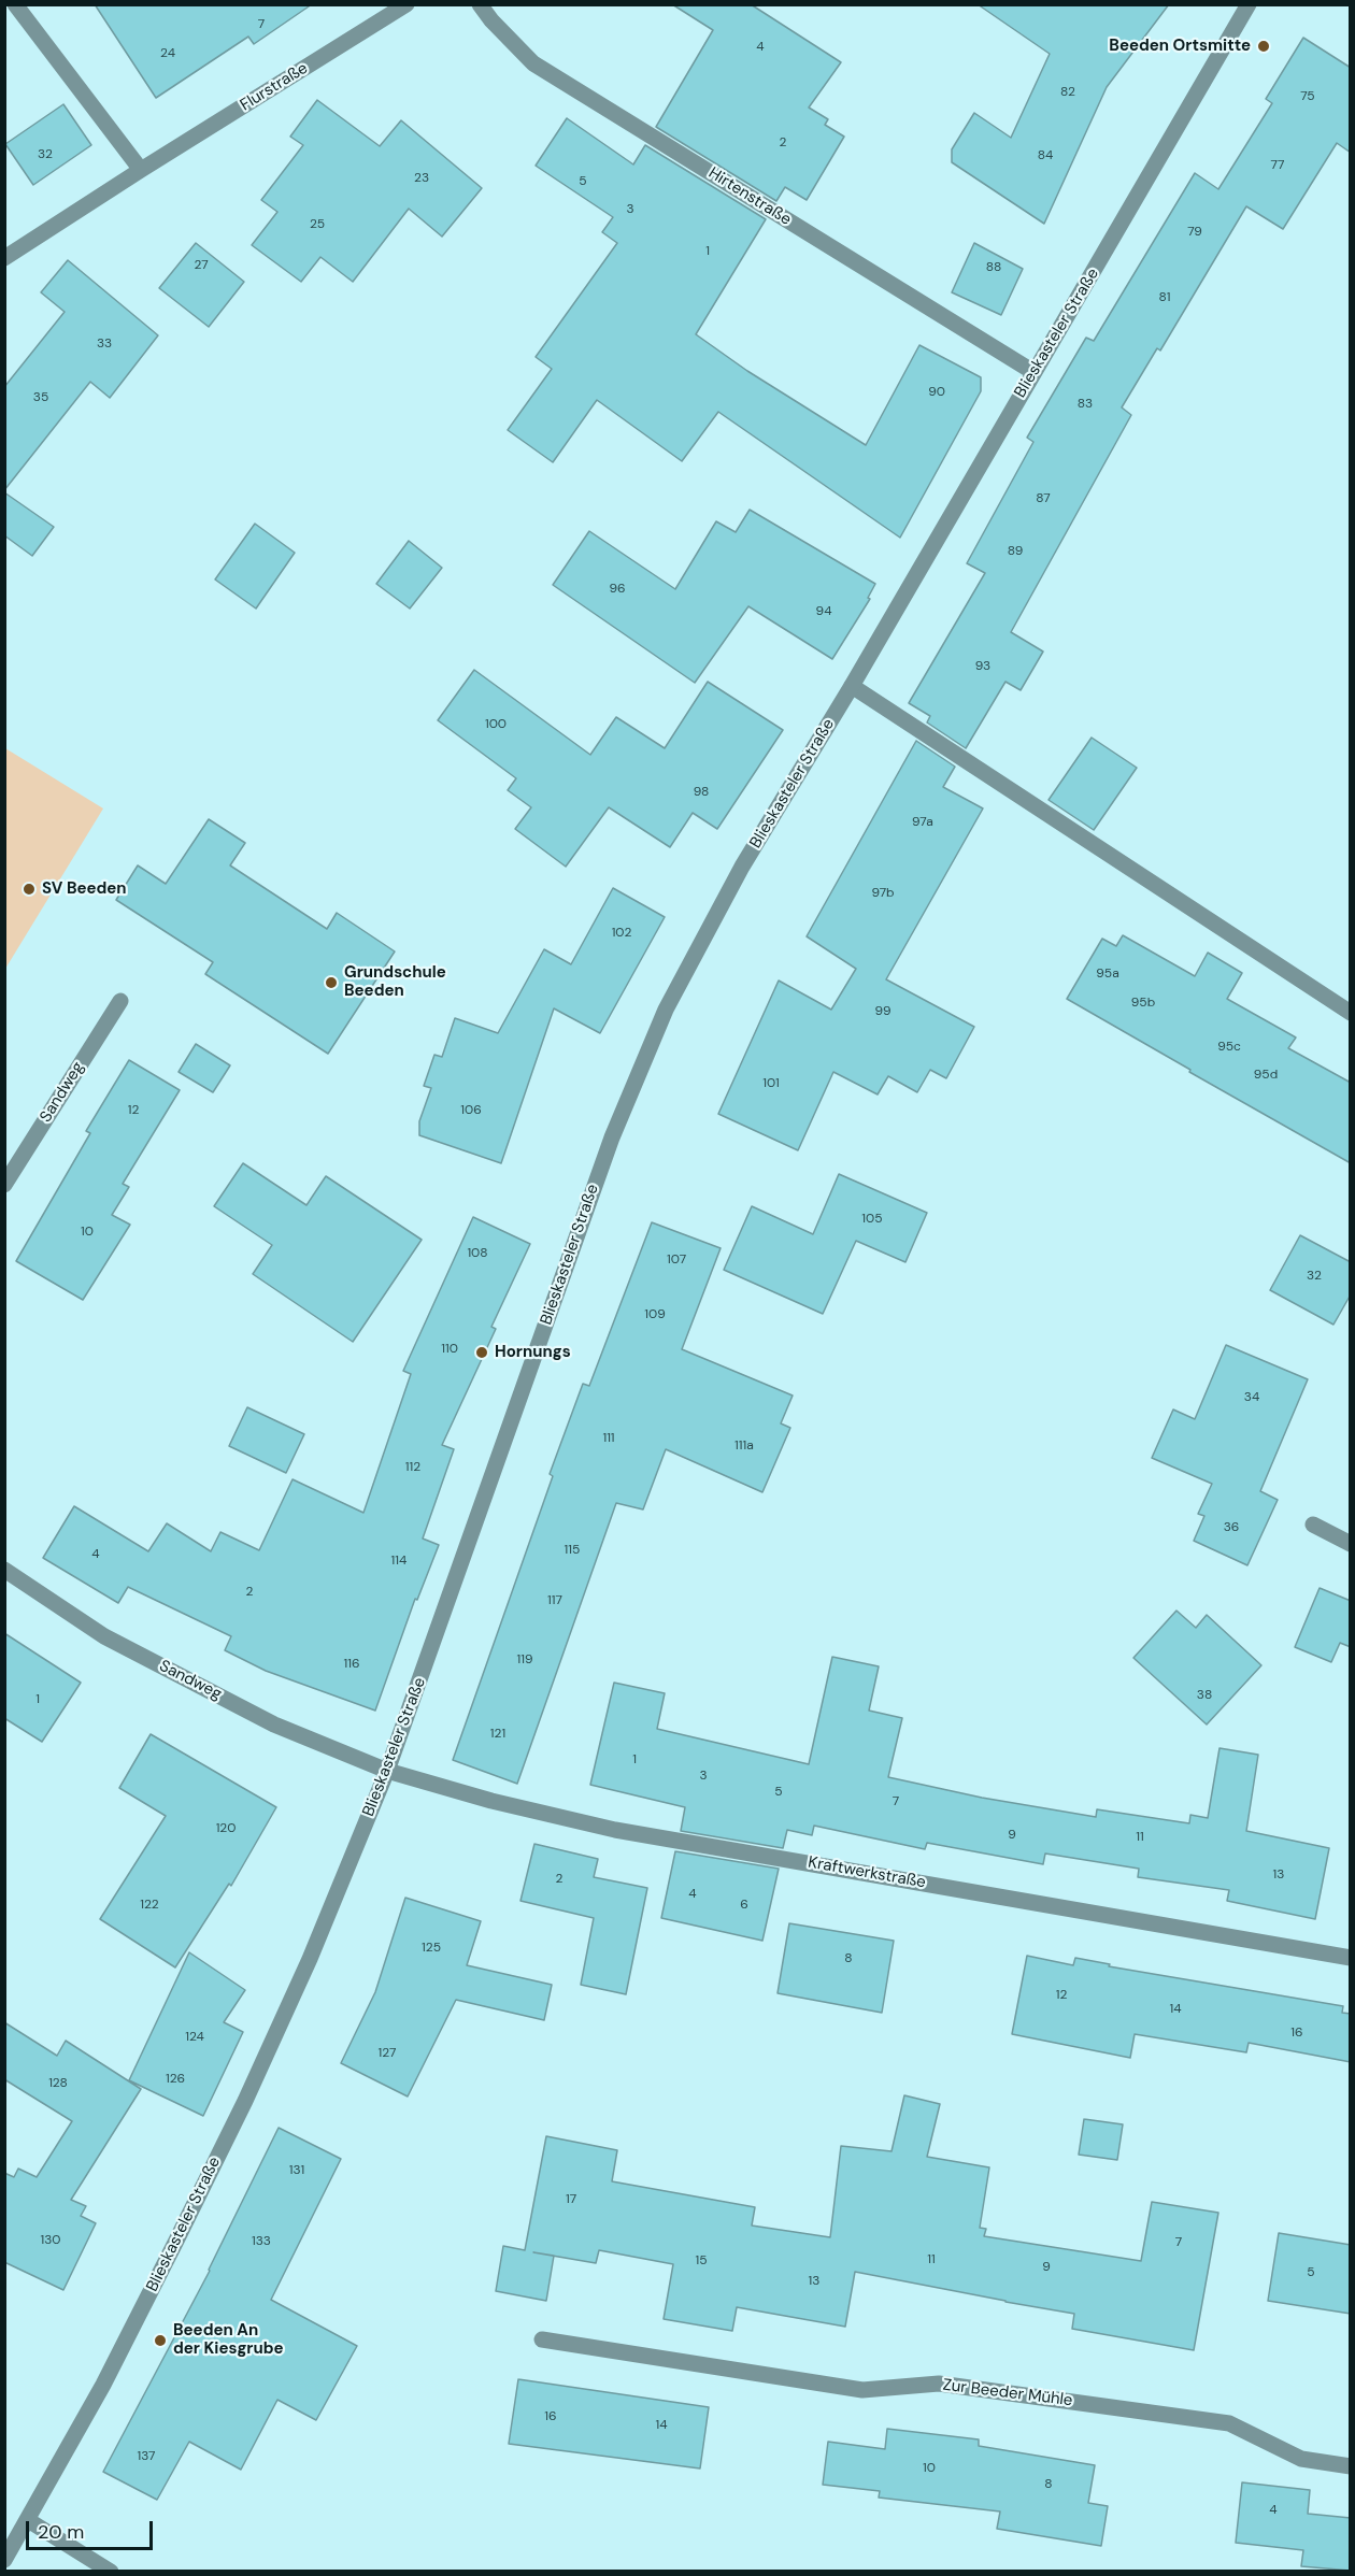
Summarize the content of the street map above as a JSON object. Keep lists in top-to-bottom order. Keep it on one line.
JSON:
{"streets":{"street":["Flurstraße","Hirtenstraße","Blieskasteler Straße","Sandweg","Kraftwerkstraße","Zur Beeder Mühle"]},"crossings":[["Hirtenstraße","Blieskasteler Straße"],["Blieskasteler Straße","Sandweg"],["Blieskasteler Straße","Kraftwerkstraße"],["Sandweg","Kraftwerkstraße"]],"places":["Beeden Ortsmitte","SV Beeden","Grundschule Beeden","Hornungs","Beeden An der Kiesgrube"],"house_numbers":["7","4","24","82","75","2","32","84","77","23","5","3","25","79","1","27","88","81","33","90","35","83","87","89","96","94","93","100","98","97a","97b","102","95a","95b","99","95c","95d","101","12","106","105","10","108","107","32","109","110","34","111","111a","112","36","115","4","114","2","117","119","116","38","1","121","1","3","5","7","120","9","11","13","2","4","122","6","125","8","12","14","16","124","127","126","128","131","17","130","133","7","11","15","9","5","13","16","14","137","10","8","4"],"scale_bar":"20 m"}
